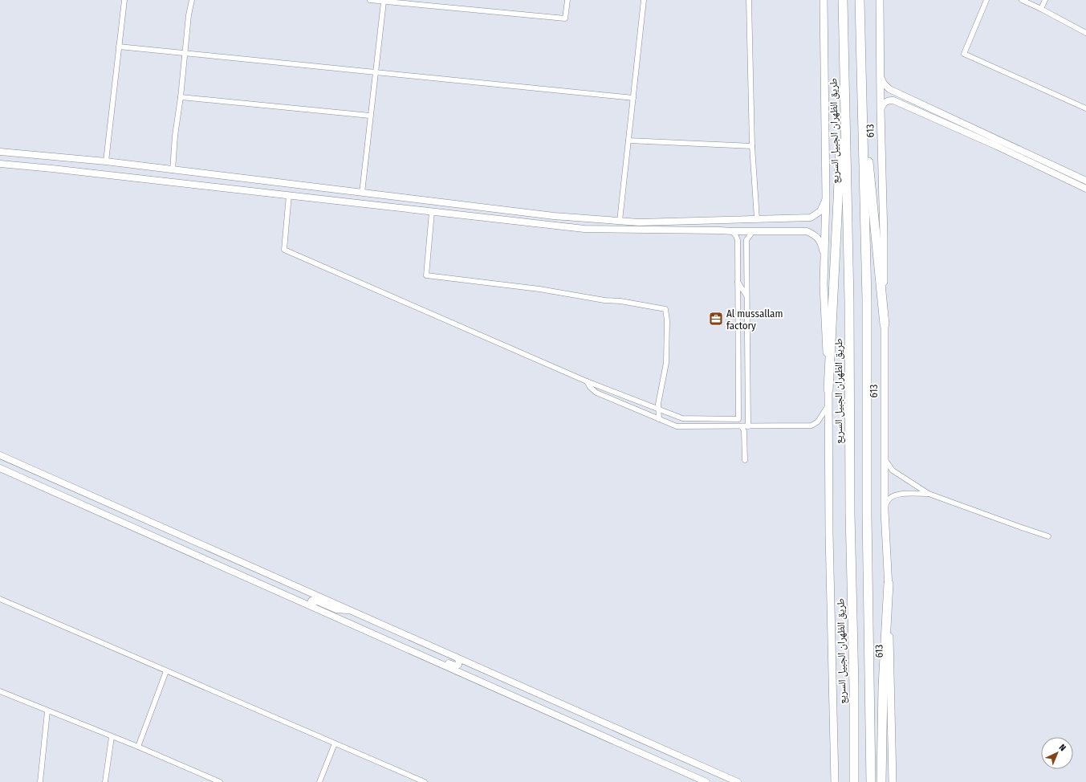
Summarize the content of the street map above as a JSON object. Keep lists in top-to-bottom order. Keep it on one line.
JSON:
{"streets":{"highway":["طريق الظهران الجبيل السريع","613"]},"places":{"office":["Al mussallam factory"]},"north":"top right"}
